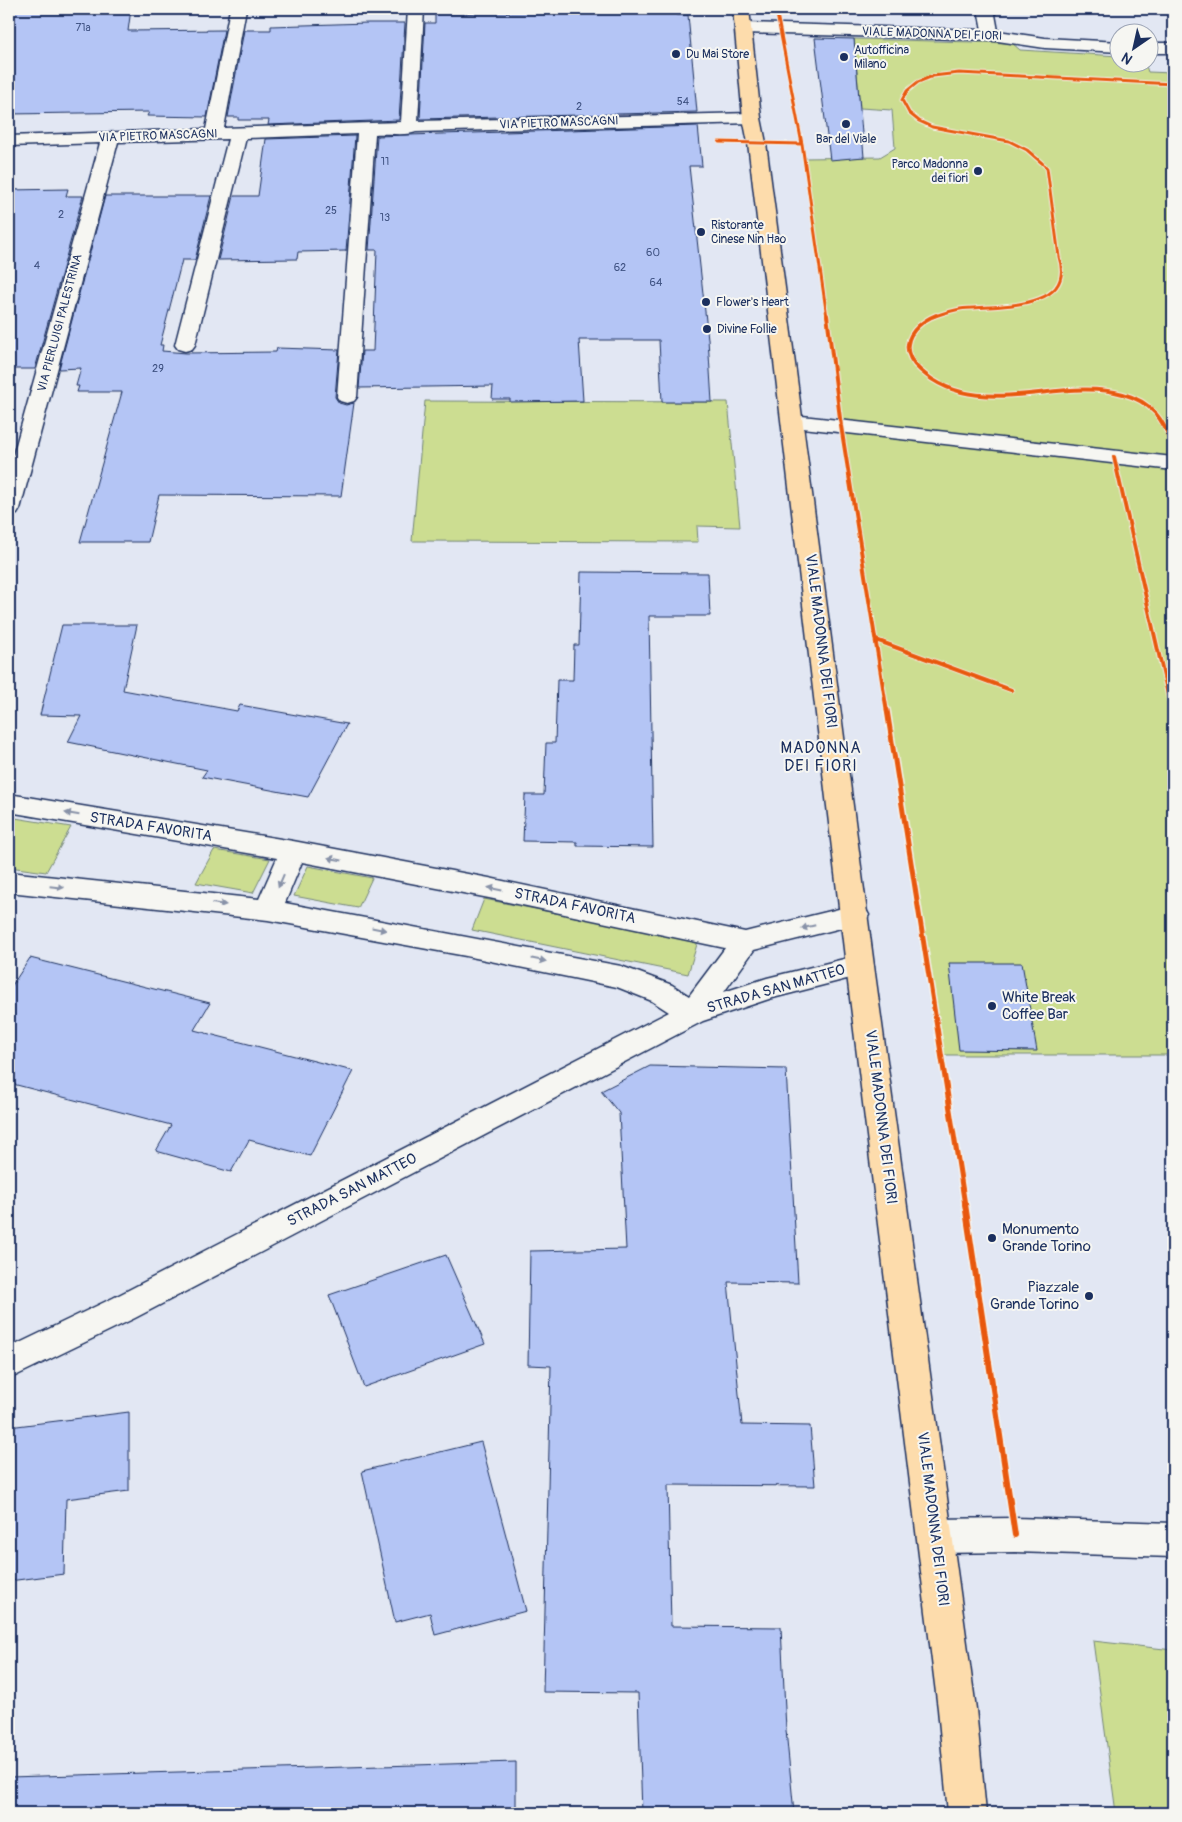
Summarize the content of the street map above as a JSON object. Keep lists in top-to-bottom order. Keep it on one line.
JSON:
{"streets":{"main road":["VIALE MADONNA DEI FIORI"],"street":["VIA PIETRO MASCAGNI","VIA PIERLUIGI PALESTRINA","STRADA FAVORITA","STRADA SAN MATTEO"]},"crossings":[["VIALE MADONNA DEI FIORI","VIA PIETRO MASCAGNI"],["VIALE MADONNA DEI FIORI","STRADA FAVORITA"],["VIALE MADONNA DEI FIORI","STRADA SAN MATTEO"],["VIA PIETRO MASCAGNI","VIA PIERLUIGI PALESTRINA"],["STRADA FAVORITA","STRADA SAN MATTEO"]],"districts":["MADONNA DEI FIORI"],"places":["Du Mai Store","Autofficina Milano","Bar del Viale","Parco Madonna dei fiori","Ristorante Cinese Nin Hao","Flower's Heart","Divine Follie","White Break Coffee Bar","Monumento Grande Torino","Piazzale Grande Torino"],"house_numbers":["71a","54","2","11","25","2","13","60","4","62","64","29"],"north":"bottom left"}
